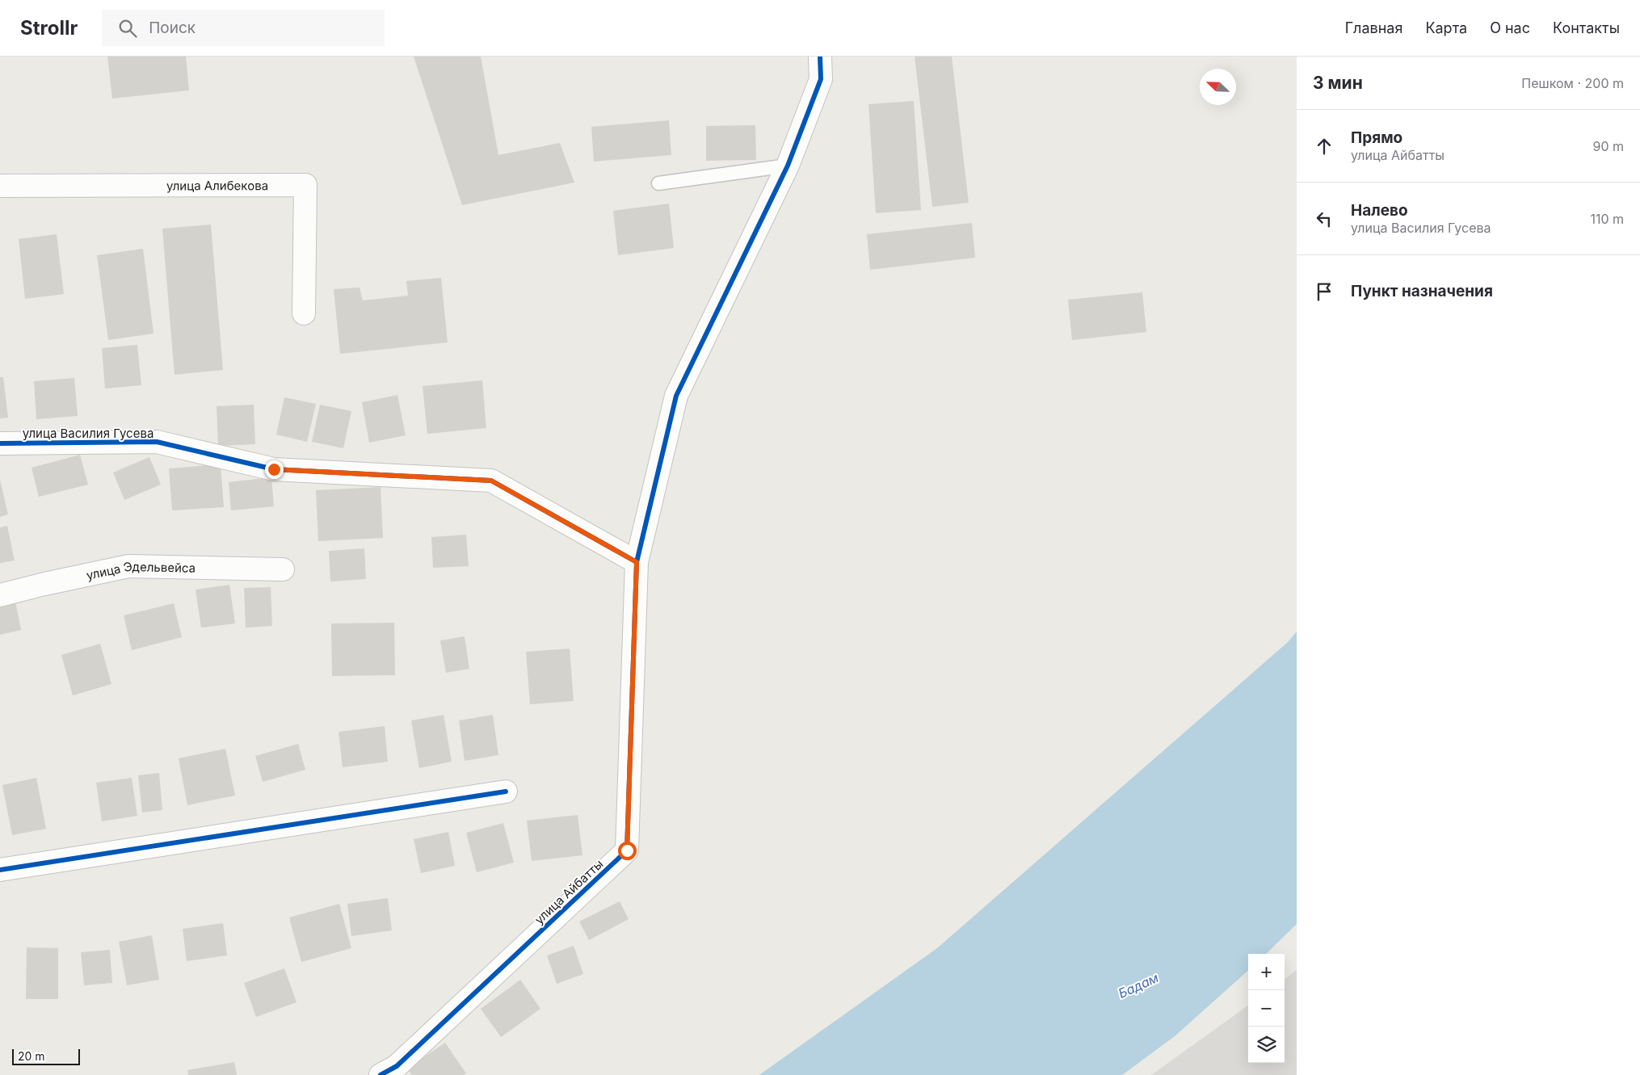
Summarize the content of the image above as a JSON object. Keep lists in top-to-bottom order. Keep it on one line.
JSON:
{"streets":{"street":["улица Алибекова","улица Василия Гусева","улица Эдельвейса","улица Айбатты"]},"crossings":[["улица Василия Гусева","улица Айбатты"]],"water":["Бадам"],"scale_bar":"20 m","north":"top left","page":{"header":"Strollr","search":"Поиск","nav":["Главная","Карта","О нас","Контакты"],"heading":["3 мин","Пешком · 200 m"],"list":[["Прямо","улица Айбатты","90 m"],["Налево","улица Василия Гусева","110 m"],"Пункт назначения"],"map_buttons":["+","−"],"scale":"20 m"}}
